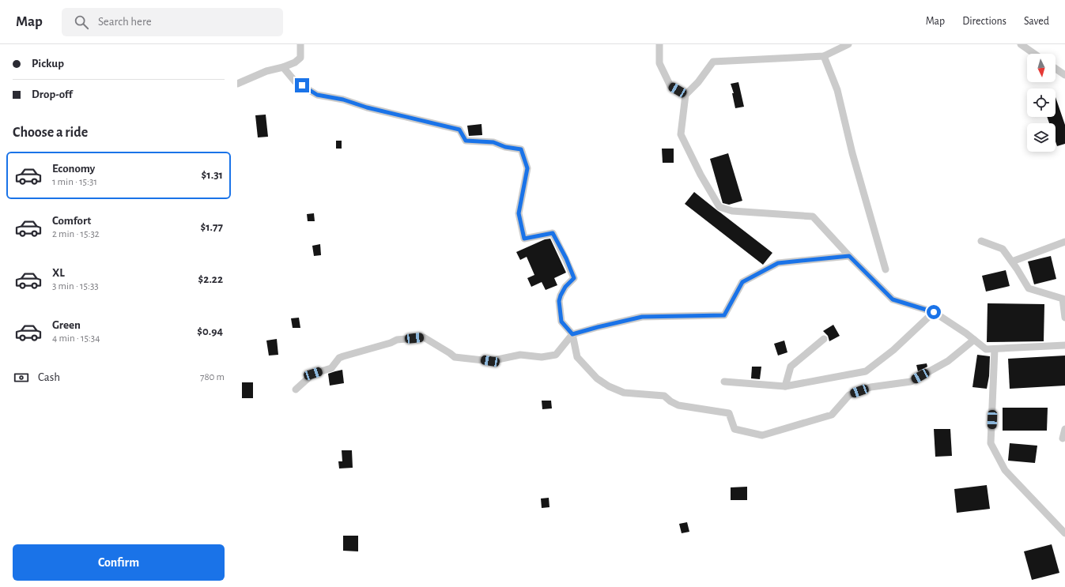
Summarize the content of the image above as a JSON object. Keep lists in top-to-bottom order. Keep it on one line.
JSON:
{"north":"bottom","page":{"header":"Map","search":"Search here","nav":["Map","Directions","Saved"],"banner":["Pickup","Drop-off"],"heading":"Choose a ride","list":[{"name":"Economy","note":"1 min · 15:31","value":"$1.31"},{"name":"Comfort","note":"2 min · 15:32","value":"$1.77"},{"name":"XL","note":"3 min · 15:33","value":"$2.22"},{"name":"Green","note":"4 min · 15:34","value":"$0.94"}],"pay":["Cash","780 m"],"buttons":"Confirm"}}
